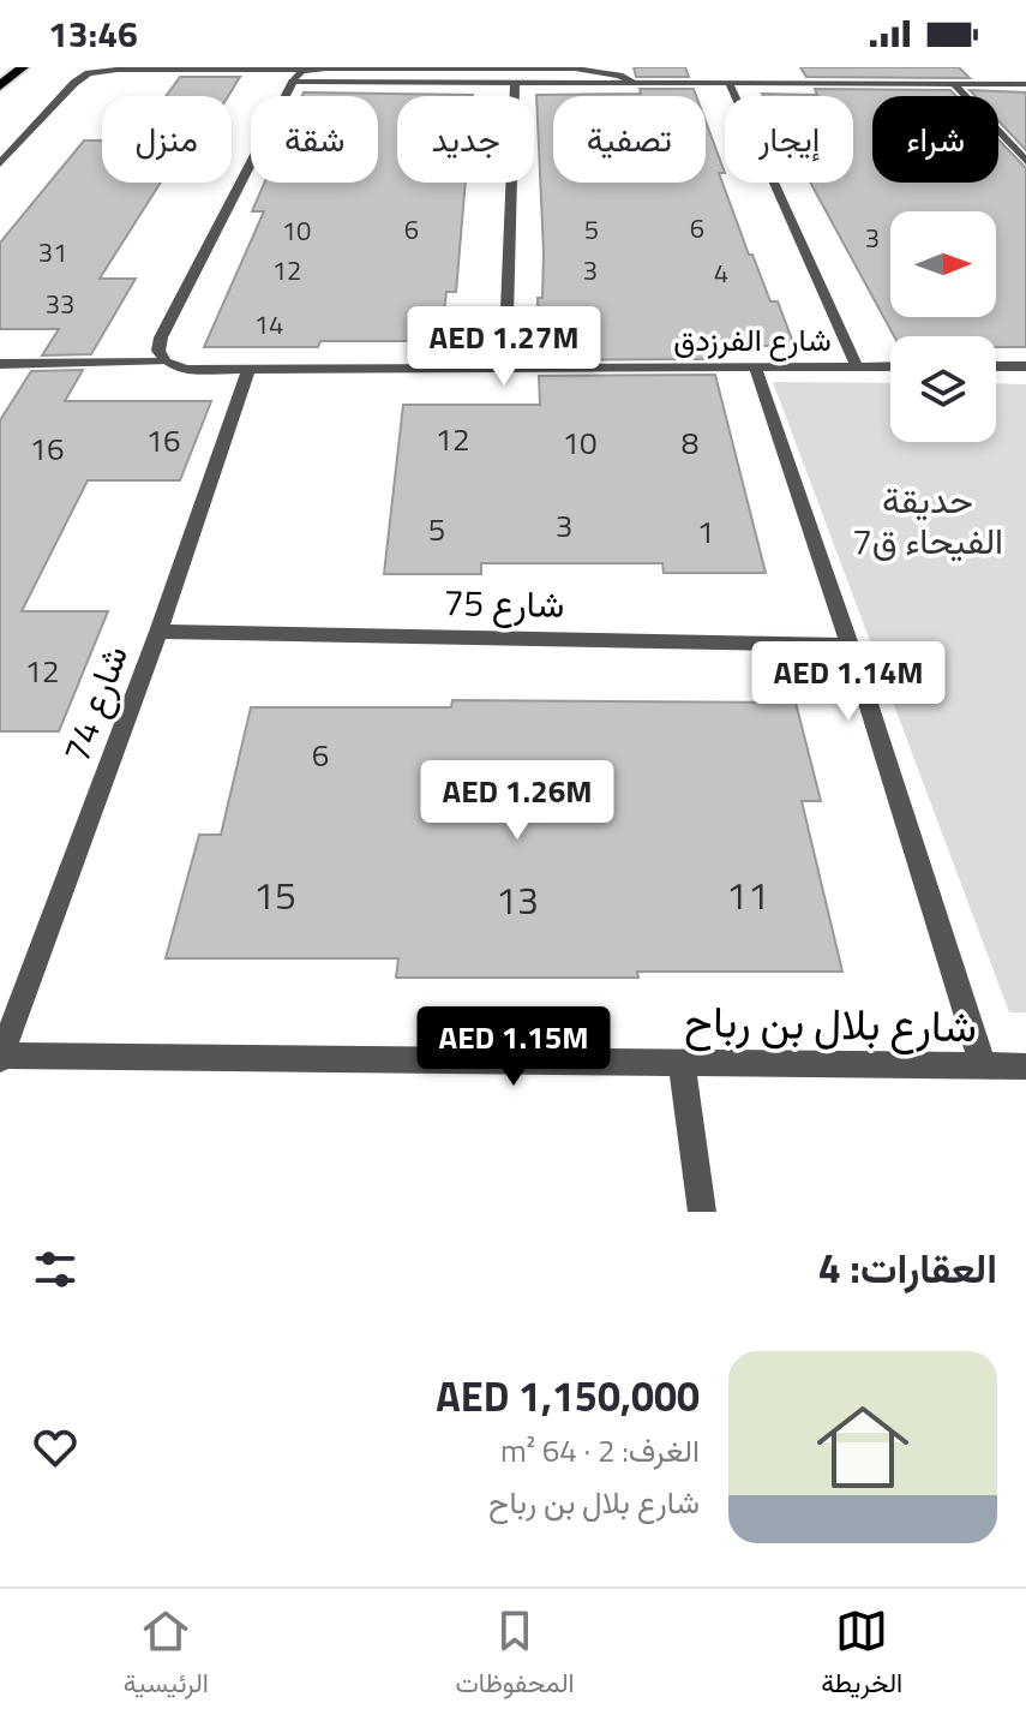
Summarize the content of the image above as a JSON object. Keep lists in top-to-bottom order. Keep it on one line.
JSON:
{"streets":{"street":["شارع الفرزدق","شارع 75","شارع 74","شارع بلال بن رباح"]},"crossings":[["شارع الفرزدق","شارع 74"],["شارع 75","شارع 74"],["شارع 74","شارع بلال بن رباح"]],"parks":["حديقة الفيحاء ق7"],"house_numbers":["6","6","5","10","3","31","12","3","4","33","14","12","16","10","8","16","3","5","1","12","6","15","11","13"],"north":"right","page":{"status":"13:46","chip":["شراء","إيجار","تصفية","جديد","شقة","منزل"],"price":["AED 1.27M","AED 1.14M","AED 1.26M","AED 1.15M"],"heading":"العقارات: 4","list":[{"name":"AED 1,150,000","note":"الغرف: 2 · 64 m² · شارع بلال بن رباح"}],"tabs":["الخريطة","المحفوظات","الرئيسية"]}}
